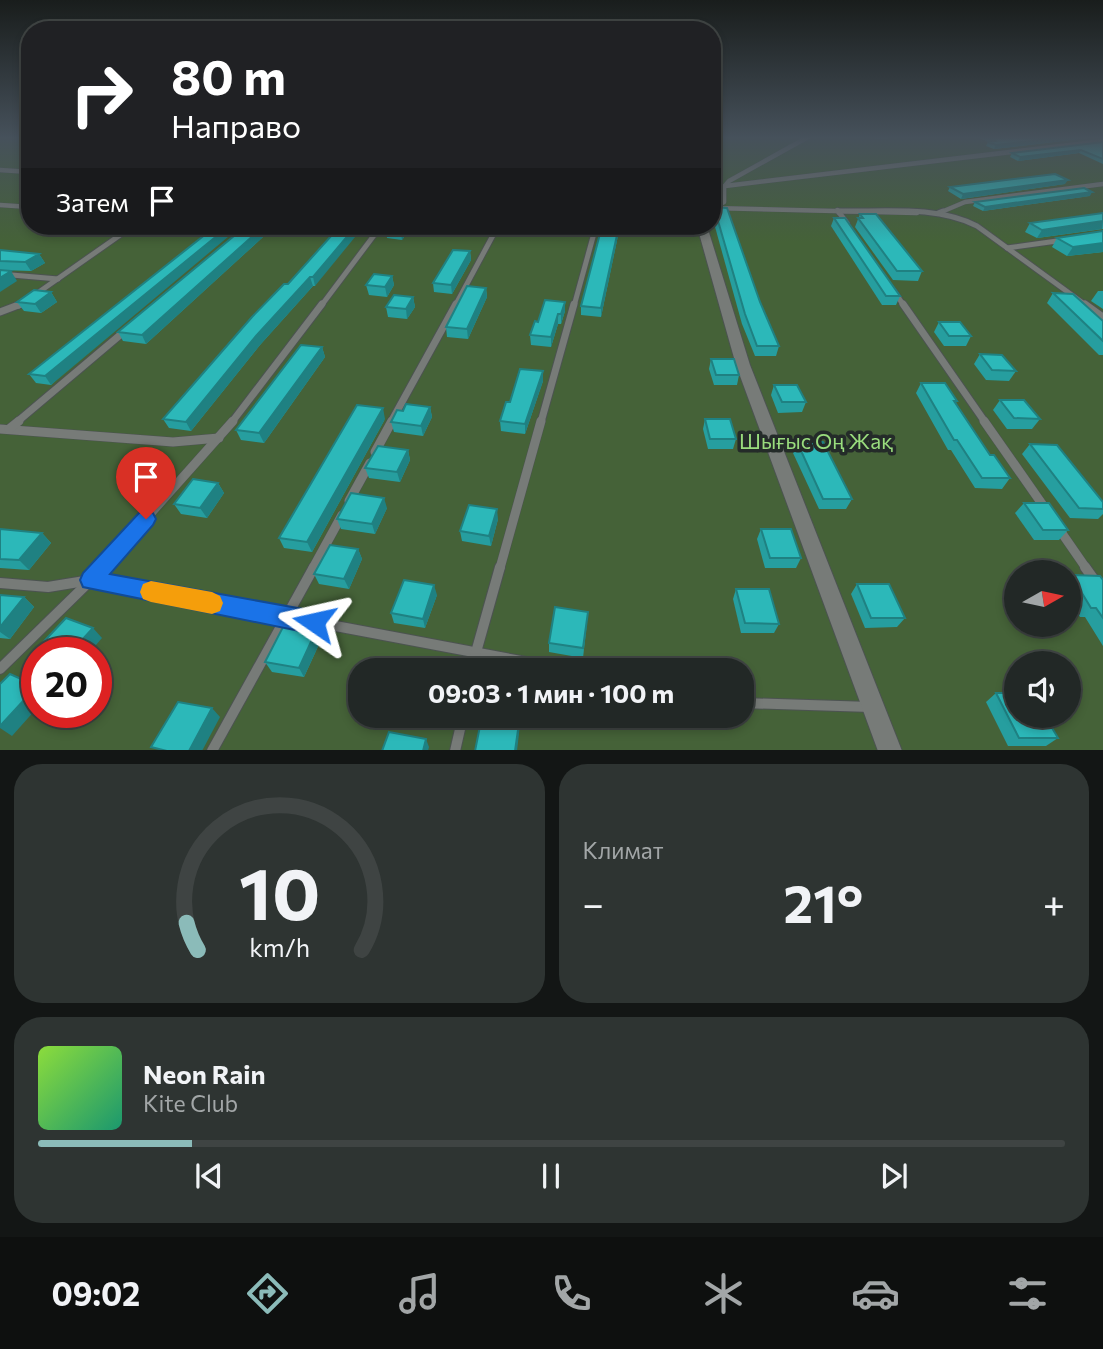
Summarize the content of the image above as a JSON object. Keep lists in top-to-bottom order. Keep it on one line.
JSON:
{"parks":["Шығыс Оң Жақ"],"north":"right","page":{"turn":["80 m","Направо"],"then":"Затем","limit":"20","trip":"09:03 · 1 мин · 100 m","tile":"Климат","heat":["−","21°","+"],"song":["Neon Rain","Kite Club"],"tabs":"09:02","gauge":["10","km/h"]}}
